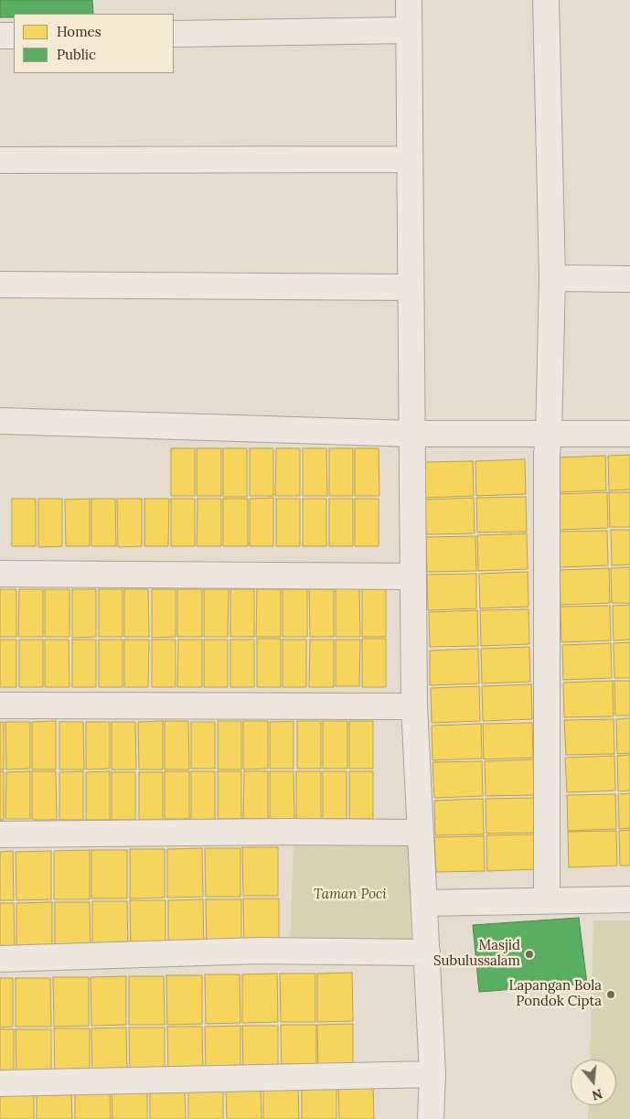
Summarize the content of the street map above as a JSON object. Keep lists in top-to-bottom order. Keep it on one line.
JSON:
{"parks":["Taman Poci"],"places":["Masjid Subulussalam","Lapangan Bola Pondok Cipta"],"legend":["Homes","Public"],"north":"bottom"}
